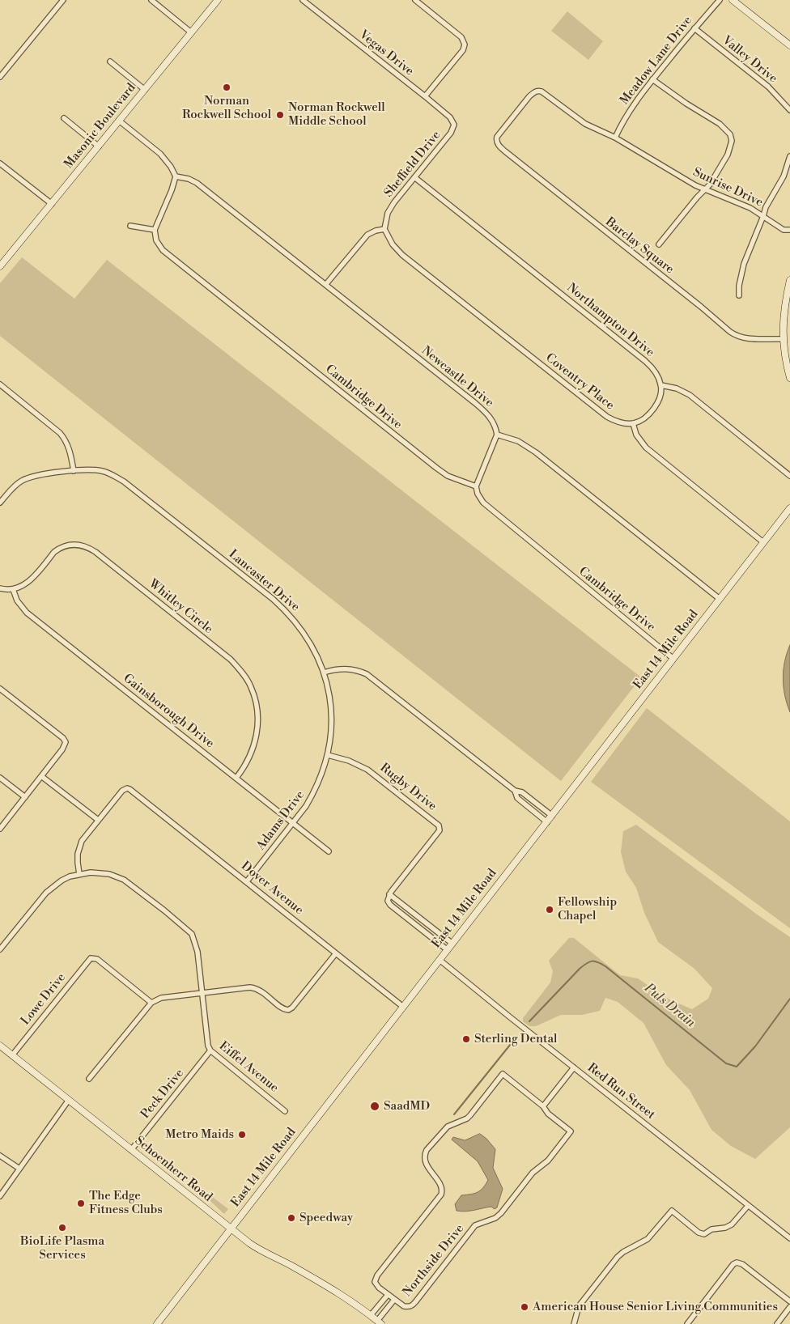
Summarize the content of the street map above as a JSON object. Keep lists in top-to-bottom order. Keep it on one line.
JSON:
{"streets":{"main road":["Masonic Boulevard","East 14 Mile Road","Schoenherr Road"],"street":["Vegas Drive","Valley Drive","Meadow Lane Drive","Sheffield Drive","Sunrise Drive","Barclay Square","Northampton Drive","Newcastle Drive","Coventry Place","Cambridge Drive","Lancaster Drive","Whitley Circle","Gainsborough Drive","Rugby Drive","Adams Drive","Dover Avenue","Lowe Drive","Eiffel Avenue","Red Run Street","Peck Drive","Northside Drive"]},"crossings":[["Vegas Drive","Sheffield Drive"],["Valley Drive","Meadow Lane Drive"],["Meadow Lane Drive","Sunrise Drive"],["Sheffield Drive","Northampton Drive"],["Sheffield Drive","Coventry Place"],["Sunrise Drive","Barclay Square"],["Cambridge Drive","East 14 Mile Road"],["Lancaster Drive","Adams Drive"],["Whitley Circle","Gainsborough Drive"],["East 14 Mile Road","Dover Avenue"],["East 14 Mile Road","Red Run Street"],["East 14 Mile Road","Schoenherr Road"],["Gainsborough Drive","Adams Drive"],["Rugby Drive","Adams Drive"],["Adams Drive","Dover Avenue"],["Lowe Drive","Schoenherr Road"],["Eiffel Avenue","Peck Drive"],["Peck Drive","Schoenherr Road"],["Schoenherr Road","Northside Drive"]],"water":["Puls Drain"],"places":["Norman Rockwell School","Norman Rockwell Middle School","Fellowship Chapel","Sterling Dental","SaadMD","Metro Maids","The Edge Fitness Clubs","Speedway","BioLife Plasma Services","American House Senior Living Communities"]}
